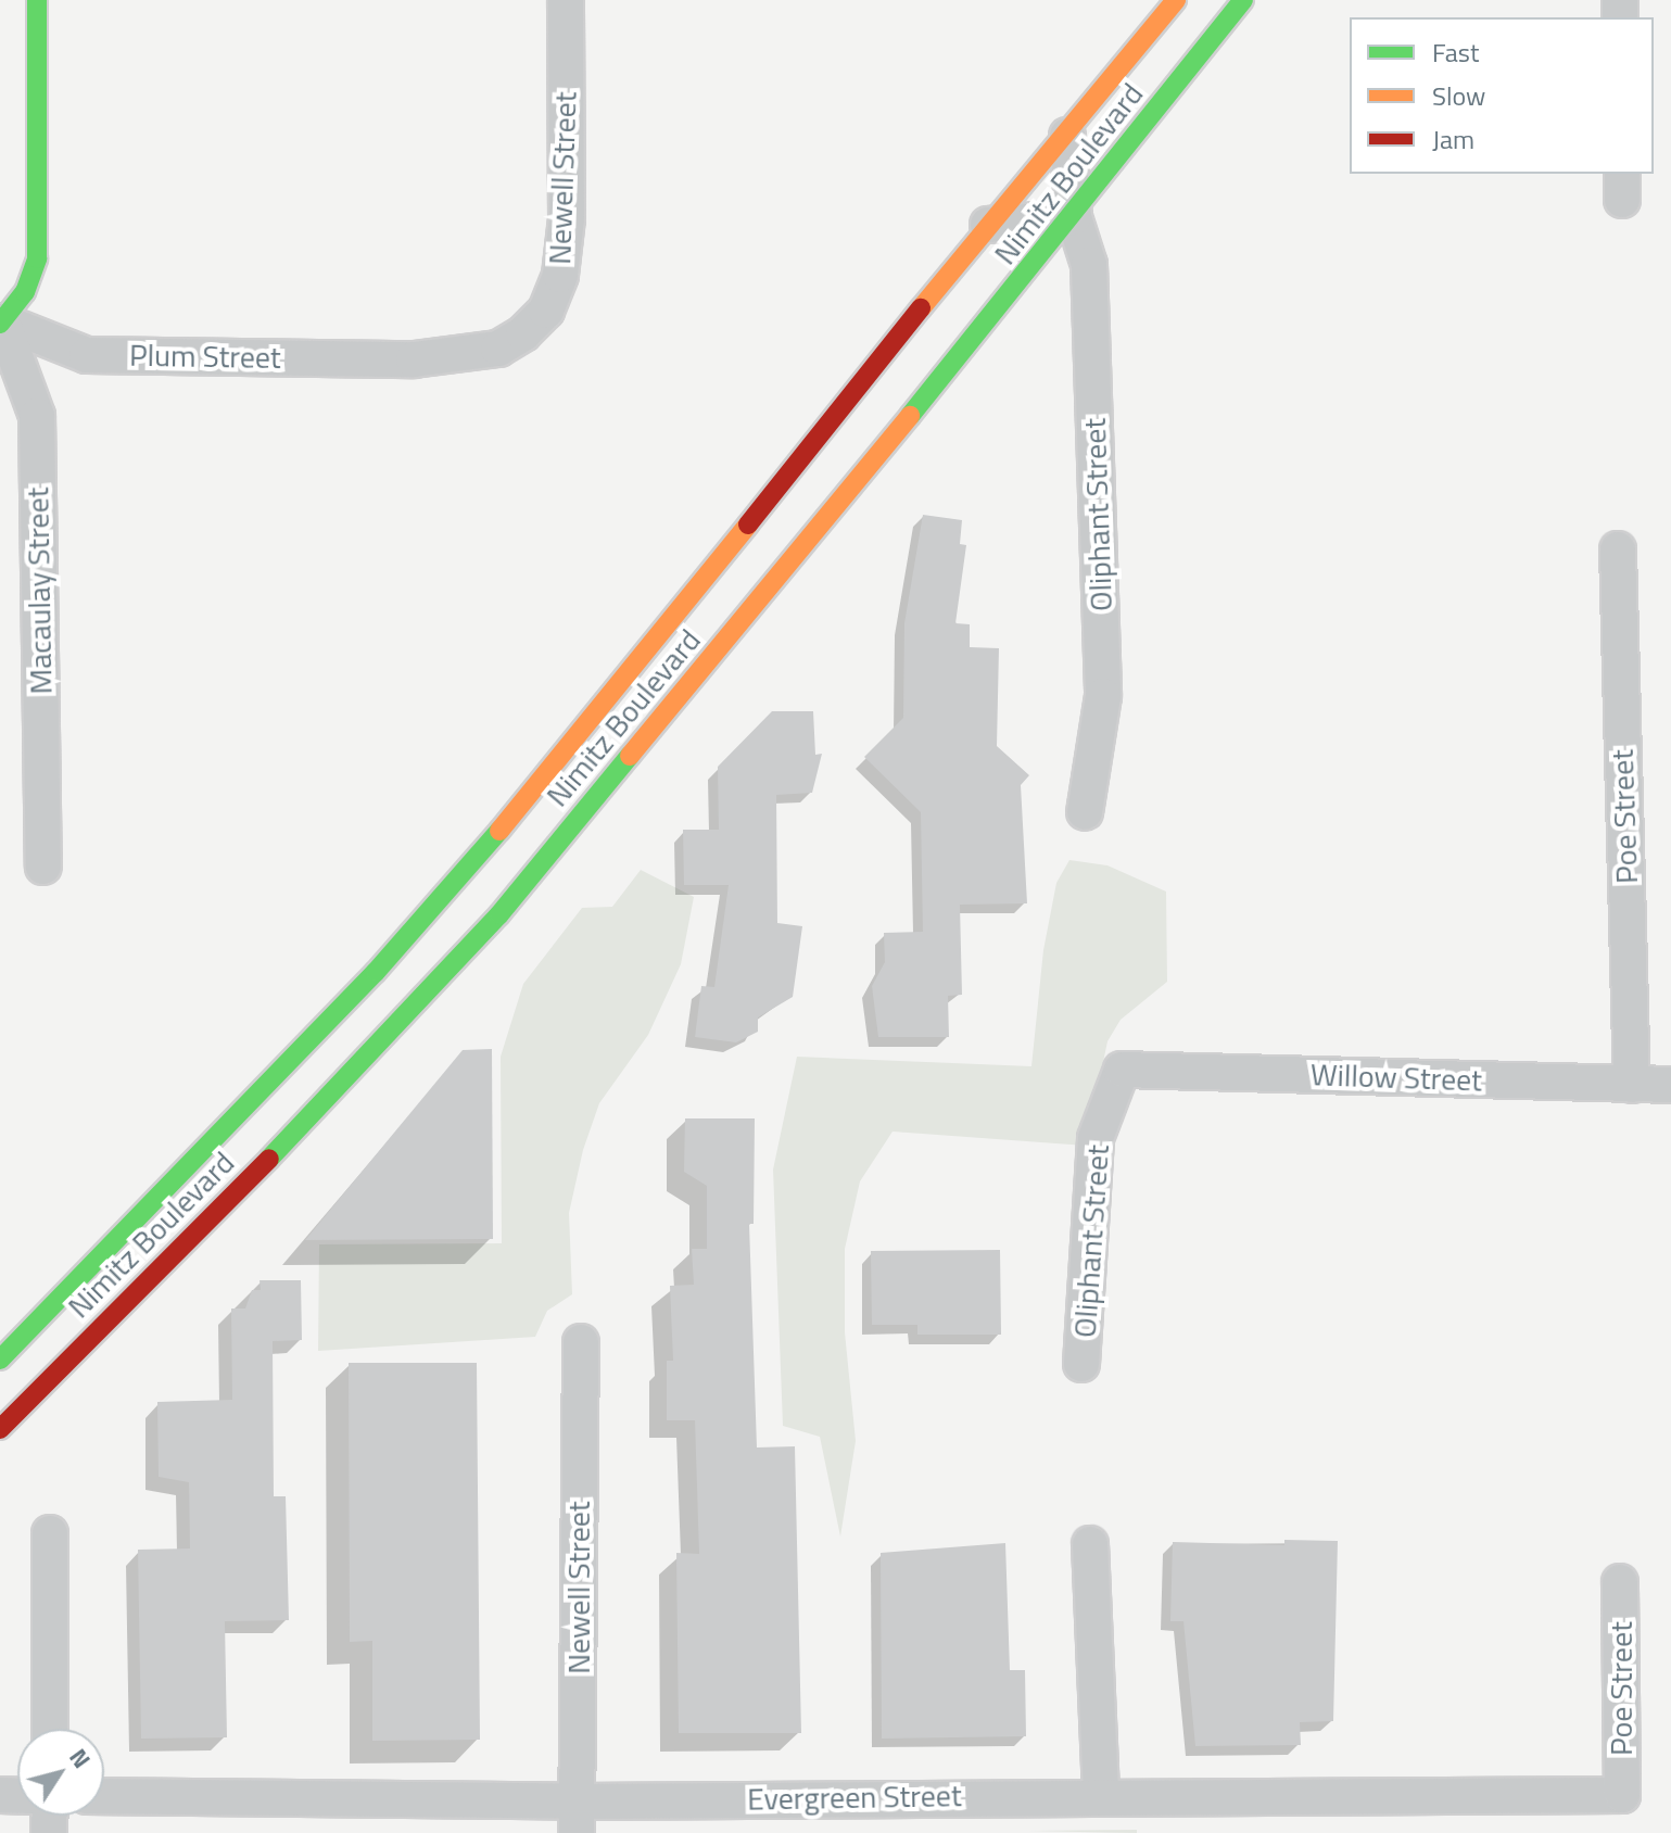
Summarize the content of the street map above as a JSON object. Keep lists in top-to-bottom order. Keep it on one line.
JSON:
{"streets":{"main road":["Nimitz Boulevard"],"street":["Newell Street","Plum Street","Oliphant Street","Macaulay Street","Poe Street","Willow Street","Evergreen Street"]},"crossings":[["Nimitz Boulevard","Oliphant Street"],["Newell Street","Plum Street"],["Newell Street","Evergreen Street"],["Plum Street","Macaulay Street"],["Oliphant Street","Willow Street"],["Poe Street","Willow Street"],["Poe Street","Evergreen Street"]],"legend":["Fast","Slow","Jam"],"north":"top right"}
